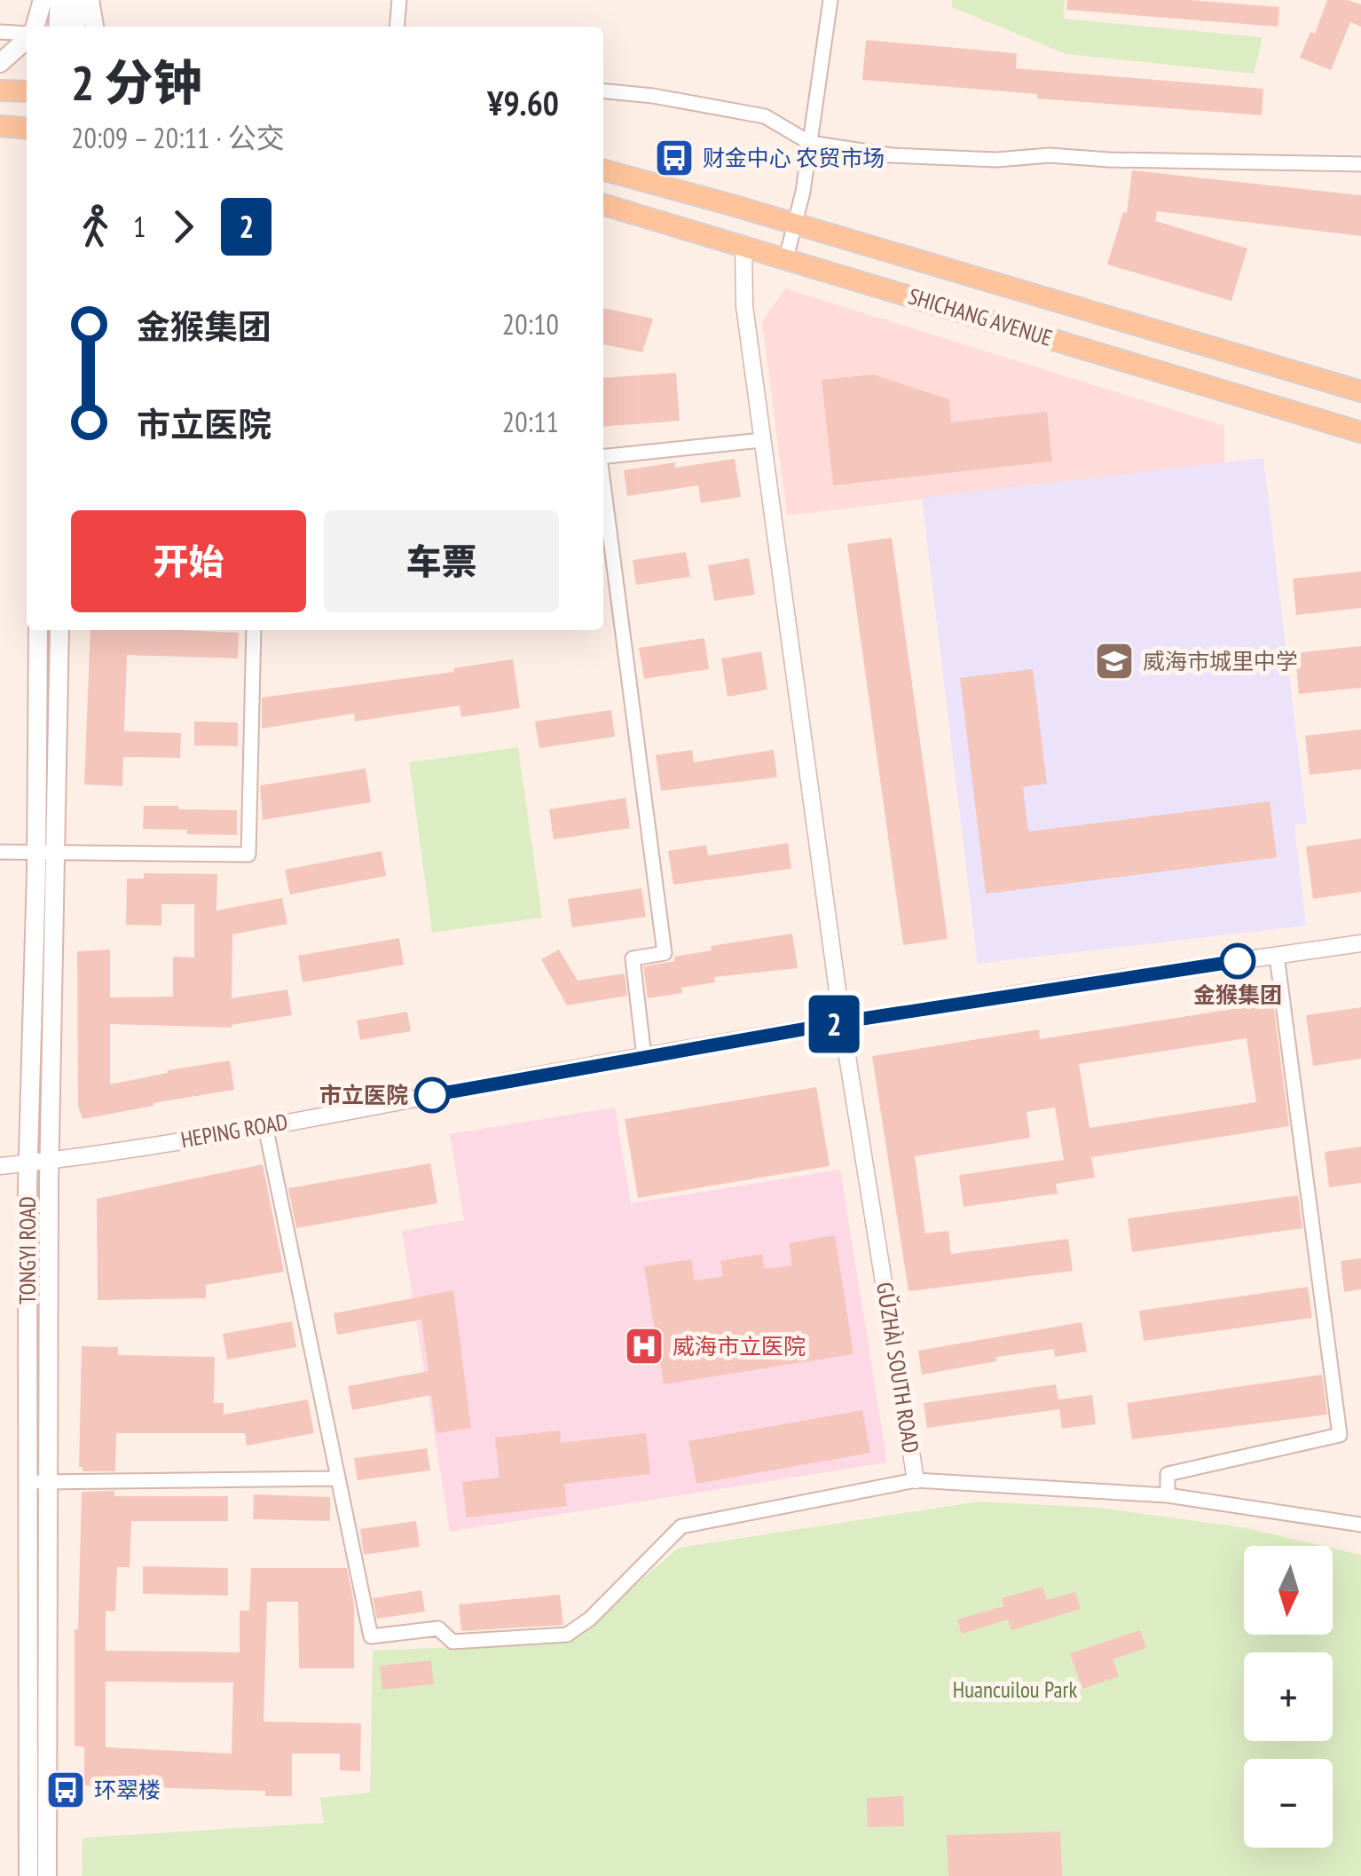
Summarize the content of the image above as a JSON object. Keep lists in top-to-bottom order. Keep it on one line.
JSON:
{"streets":{"main road":["SHICHANG AVENUE","TONGYI ROAD"],"street":["HEPING ROAD","GǓZHÀI SOUTH ROAD"]},"crossings":[["SHICHANG AVENUE","GǓZHÀI SOUTH ROAD"],["HEPING ROAD","TONGYI ROAD"],["HEPING ROAD","GǓZHÀI SOUTH ROAD"]],"parks":["Huancuilou Park"],"places":{"bus stop":["财金中心 农贸市场","环翠楼"],"school or university":["威海市城里中学"],"other":["金猴集团","市立医院"],"hospital":["威海市立医院"]},"lines":["bus line 2"],"north":"bottom","page":{"on_map":"2","heading":["2 分钟","20:09 – 20:11 · 公交","¥9.60"],"legs":["1","2"],"list":[{"name":"金猴集团","value":"20:10"},{"name":"市立医院","value":"20:11"}],"buttons":["开始","车票"],"map_buttons":["+","−"]}}
